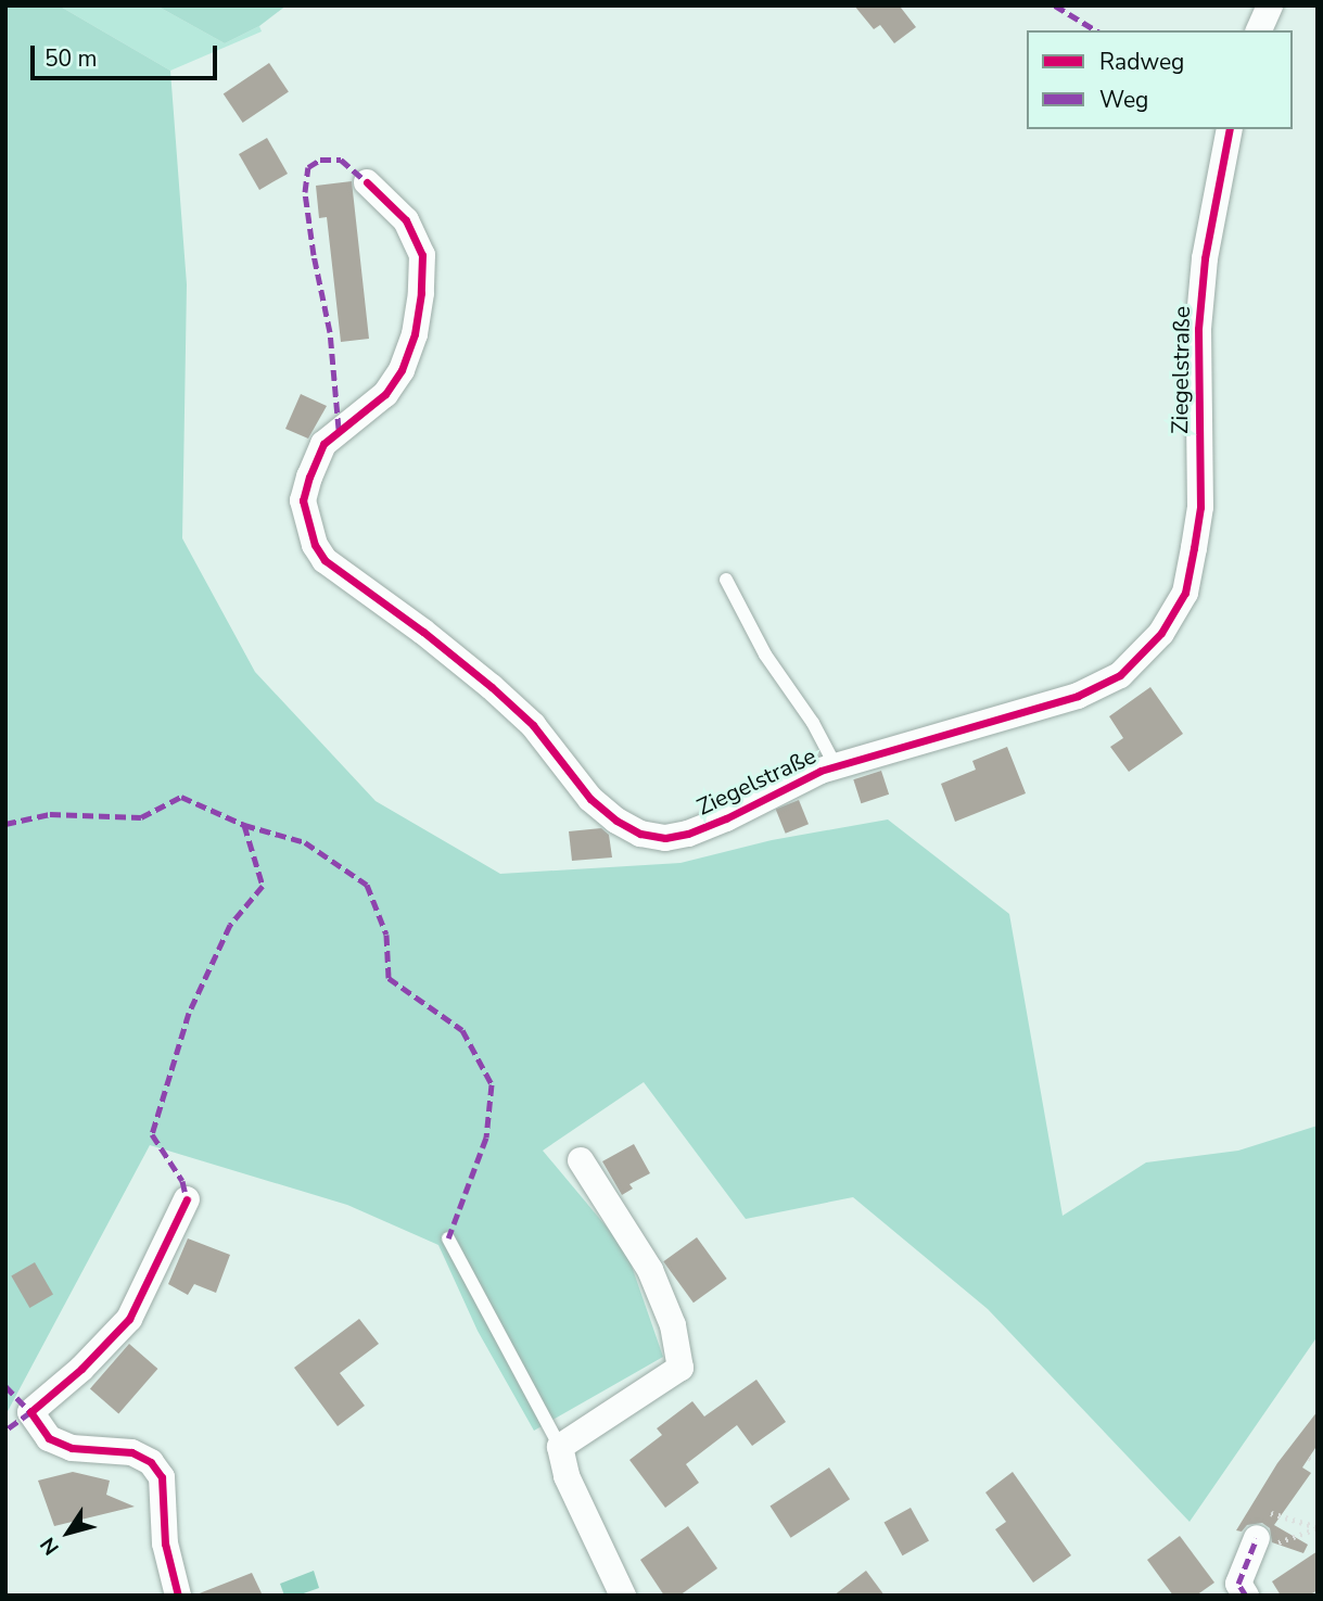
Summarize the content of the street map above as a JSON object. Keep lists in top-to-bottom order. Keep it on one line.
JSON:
{"streets":{"street":["Ziegelstraße"]},"legend":["Radweg","Weg"],"scale_bar":"50 m","north":"bottom left"}
